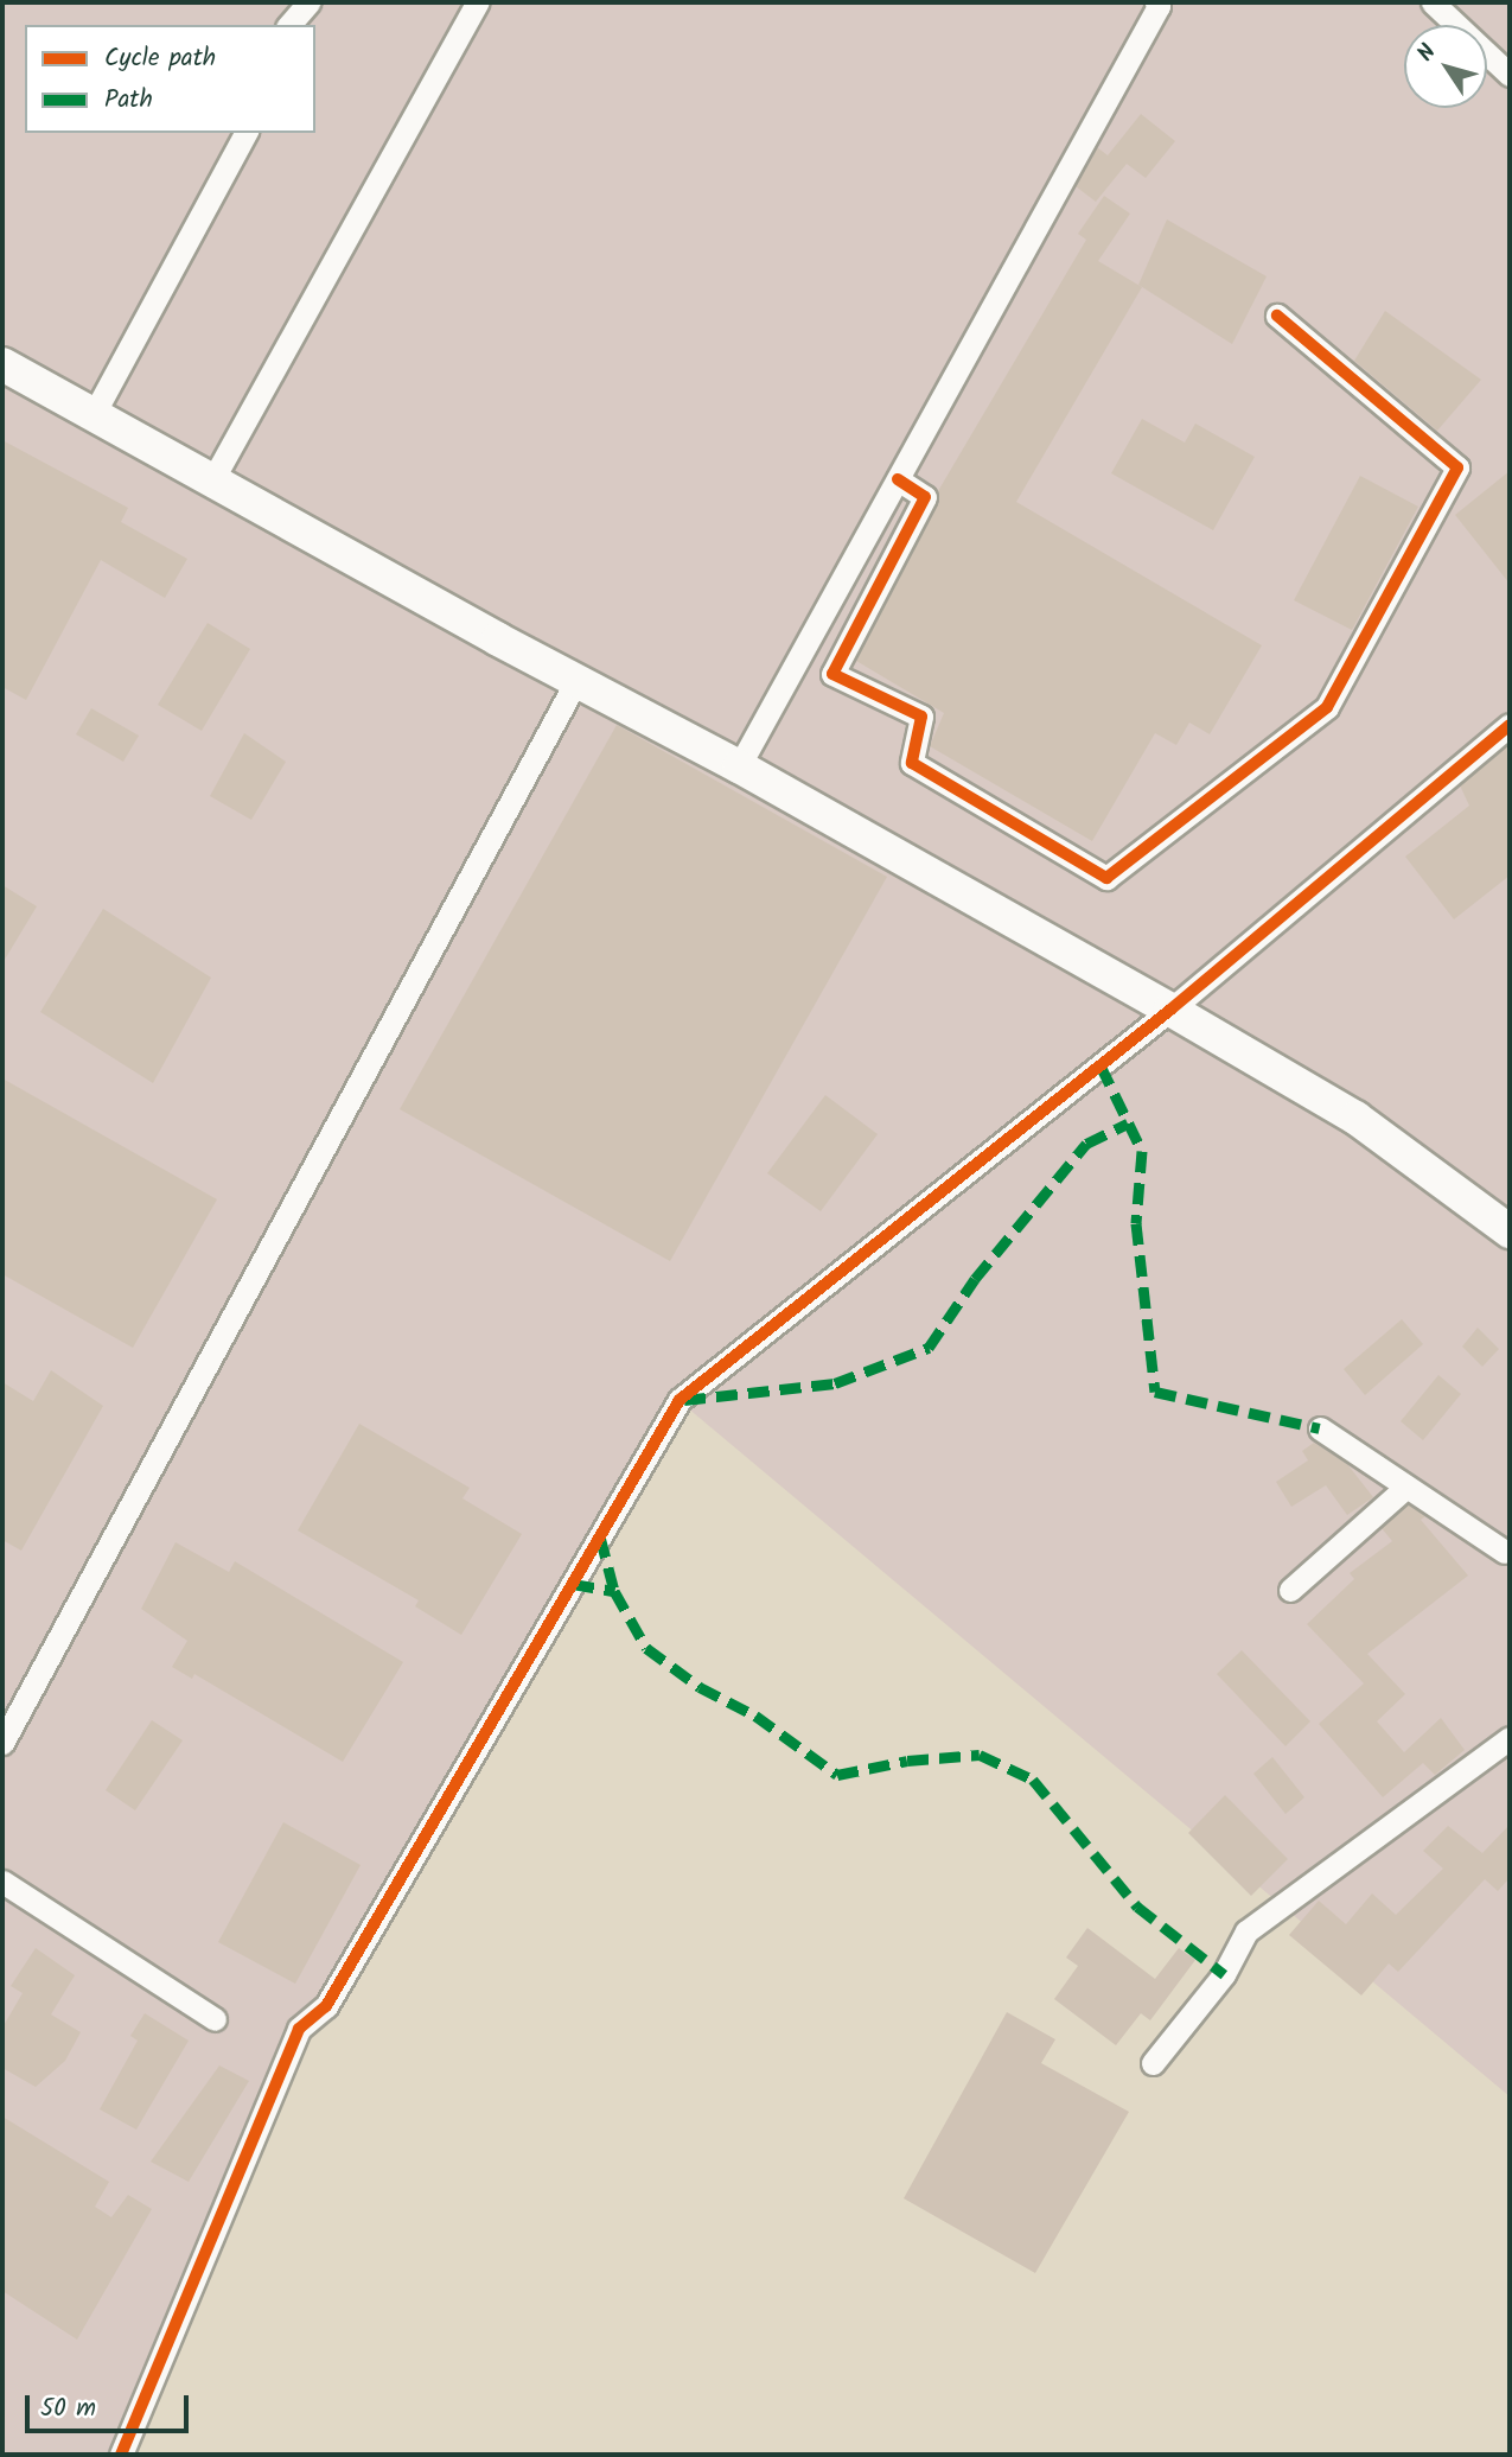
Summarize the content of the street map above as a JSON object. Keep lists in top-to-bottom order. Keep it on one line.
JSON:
{"legend":["Cycle path","Path"],"scale_bar":"50 m","north":"top left"}
